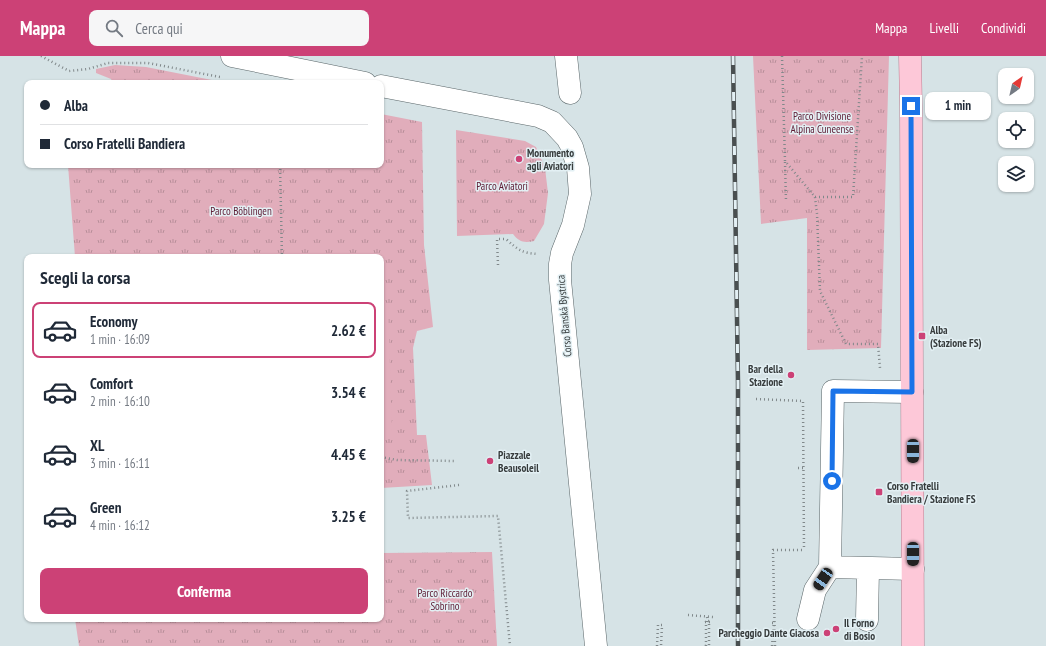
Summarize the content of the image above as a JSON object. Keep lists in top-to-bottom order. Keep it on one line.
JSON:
{"streets":{"street":["Corso Banská Bystrica"]},"parks":["Parco Divisione Alpina Cuneense","Parco Aviatori","Parco Böblingen","Parco Riccardo Sobrino"],"places":{"other":["Monumento agli Aviatori","Bar della Stazione","Piazzale Beausoleil","Il Forno di Bosio","Parcheggio Dante Giacosa"],"transit":["Alba (Stazione FS)","Corso Fratelli Bandiera / Stazione FS"]},"north":"top right","page":{"header":"Mappa","search":"Cerca qui","nav":["Mappa","Livelli","Condividi"],"banner":["Alba","Corso Fratelli Bandiera"],"bubble":"1 min","heading":"Scegli la corsa","list":[{"name":"Economy","note":"1 min · 16:09","value":"2.62 €"},{"name":"Comfort","note":"2 min · 16:10","value":"3.54 €"},{"name":"XL","note":"3 min · 16:11","value":"4.45 €"},{"name":"Green","note":"4 min · 16:12","value":"3.25 €"}],"buttons":"Conferma"}}
